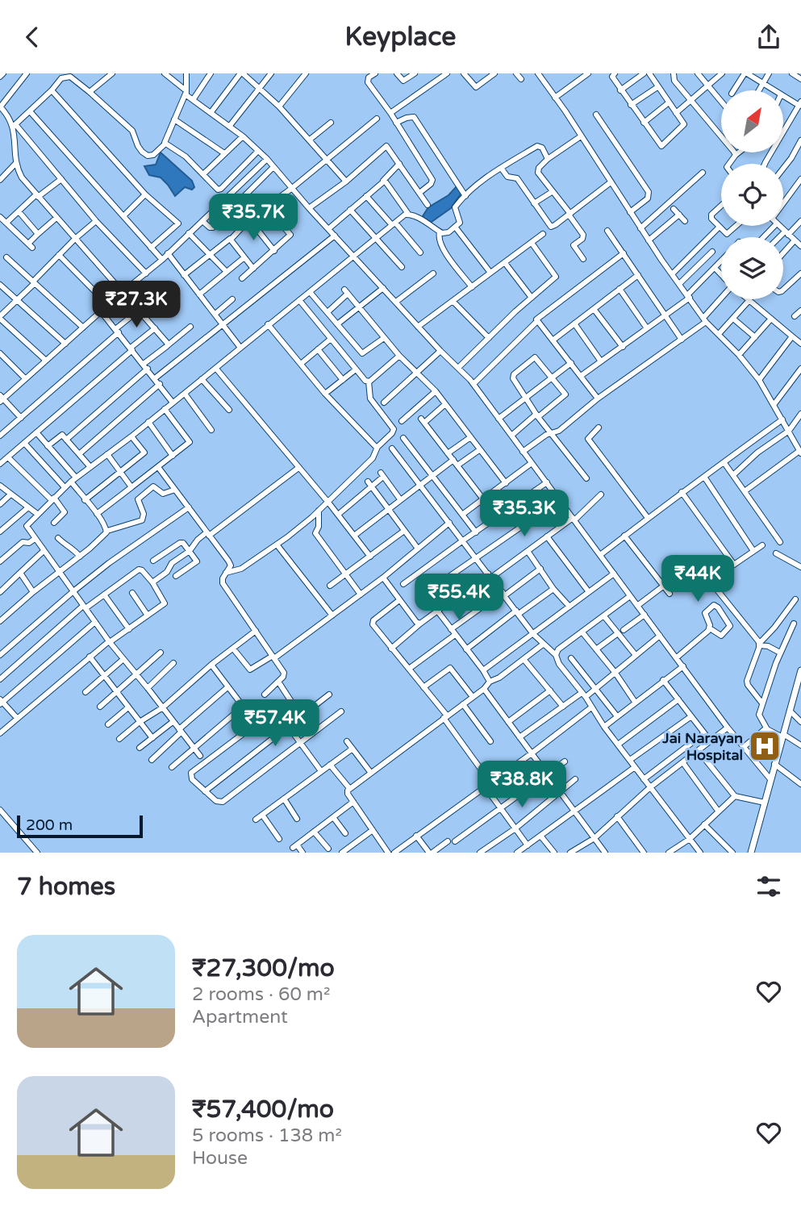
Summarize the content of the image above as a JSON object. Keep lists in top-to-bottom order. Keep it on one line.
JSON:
{"places":{"hospital":["Jai Narayan Hospital"]},"scale_bar":"200 m","north":"top right","page":{"header":"Keyplace","price":["₹35.7K","₹27.3K","₹35.3K","₹44K","₹55.4K","₹57.4K","₹38.8K"],"scale":"200 m","heading":"7 homes","list":[{"name":"₹27,300/mo","note":"2 rooms · 60 m² · Apartment"},{"name":"₹57,400/mo","note":"5 rooms · 138 m² · House"}]}}
